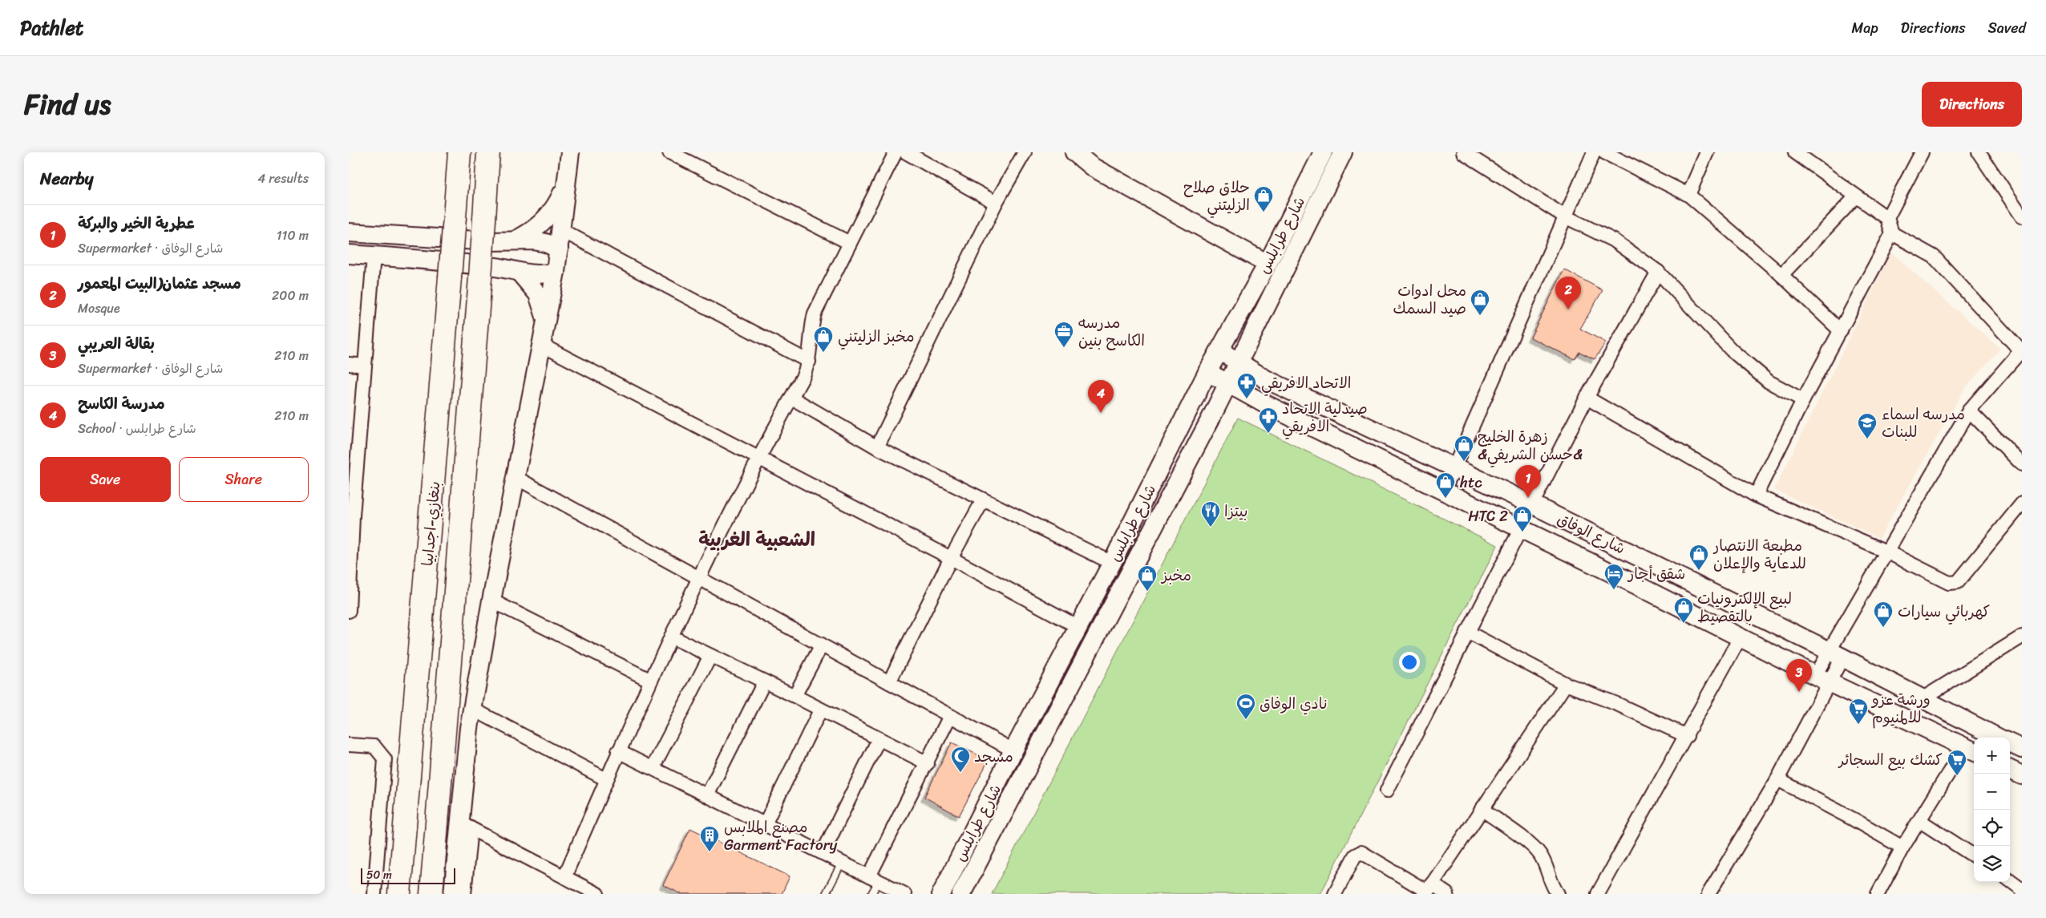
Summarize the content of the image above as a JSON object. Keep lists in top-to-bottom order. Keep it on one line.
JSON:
{"streets":{"highway":["بنغازي-اجدابيا"],"street":["شارع طرابلس","شارع الوفاق"]},"crossings":[["شارع طرابلس","شارع الوفاق"]],"districts":["الشعبية الغربية"],"places":{"shop":["حلاق صلاح الزليتني","محل ادوات صيد السمك","مخبز الزليتني","زهرة الخليج &حسن الشريفي&","htc","HTC 2","مطبعة الانتصار للدعاية والإعلان","مخبز","لبيع الإلكترونيات بالتقصيط","كهربائي سيارات"],"office":["مدرسه الكاسح بنين"],"pharmacy":["الاتحاد الافريقي","صيدلية الاتحاد الافريقي"],"school or university":["مدرسه اسماء للبنات"],"restaurant":["بيتزا"],"hotel":["شقق أجار"],"sports":["نادي الوفاق"],"supermarket":["ورشة عزو للالمنيوم","كشك بيع السجائر"],"mosque":["مسجد"],"building":["مصنع الملابس Garment Factory"]},"scale_bar":"50 m","page":{"header":"Pathlet","nav":["Map","Directions","Saved"],"title":"Find us","buttons":["Directions",["Save","Share"]],"heading":["Nearby","4 results"],"list":[{"mark":"1","name":"عطرية الخير والبركة","note":"Supermarket · شارع الوفاق","value":"110 m"},{"mark":"2","name":"مسجد عثمان(البيت المعمور","note":"Mosque","value":"200 m"},{"mark":"3","name":"بقالة العريبي","note":"Supermarket · شارع الوفاق","value":"210 m"},{"mark":"4","name":"مدرسة الكاسح","note":"School · شارع طرابلس","value":"210 m"}],"pins":["2","4","1","3"],"map_buttons":["+","−"],"scale":"50 m"}}
